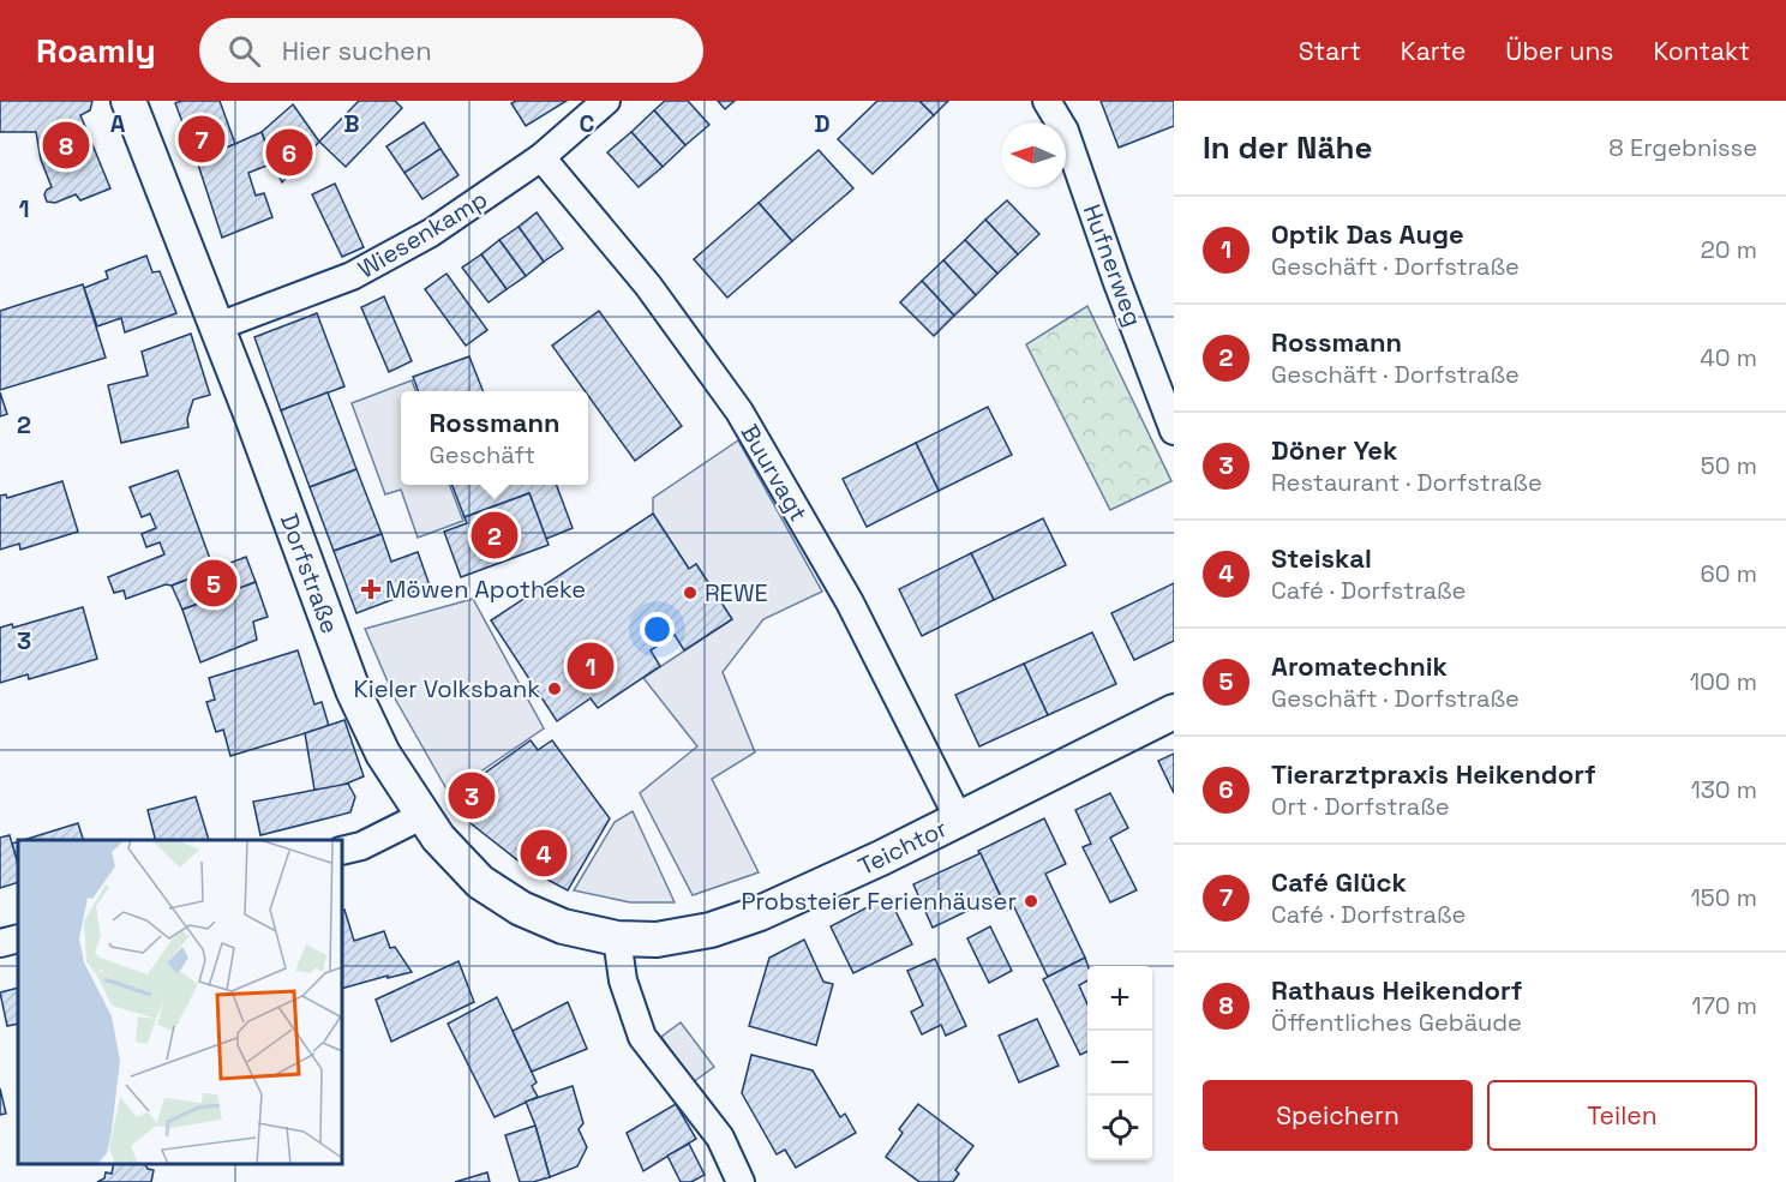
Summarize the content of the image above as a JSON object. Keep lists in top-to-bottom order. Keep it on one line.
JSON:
{"streets":{"street":["Wiesenkamp","Hufnerweg","Buurvagt","Dorfstraße","Teichtor"]},"crossings":[["Wiesenkamp","Buurvagt"],["Wiesenkamp","Dorfstraße"],["Buurvagt","Teichtor"],["Dorfstraße","Teichtor"]],"places":{"health":["Möwen Apotheke"],"other":["REWE","Kieler Volksbank","Probsteier Ferienhäuser"]},"north":"left","page":{"header":"Roamly","search":"Hier suchen","nav":["Start","Karte","Über uns","Kontakt"],"heading":["In der Nähe","8 Ergebnisse"],"pins":["7","8","6","2","5","1","3","4"],"list":[{"mark":"1","name":"Optik Das Auge","note":"Geschäft · Dorfstraße","value":"20 m"},{"mark":"2","name":"Rossmann","note":"Geschäft · Dorfstraße","value":"40 m"},{"mark":"3","name":"Döner Yek","note":"Restaurant · Dorfstraße","value":"50 m"},{"mark":"4","name":"Steiskal","note":"Café · Dorfstraße","value":"60 m"},{"mark":"5","name":"Aromatechnik","note":"Geschäft · Dorfstraße","value":"100 m"},{"mark":"6","name":"Tierarztpraxis Heikendorf","note":"Ort · Dorfstraße","value":"130 m"},{"mark":"7","name":"Café Glück","note":"Café · Dorfstraße","value":"150 m"},{"mark":"8","name":"Rathaus Heikendorf","note":"Öffentliches Gebäude","value":"170 m"}],"popup":["Rossmann","Geschäft"],"map_buttons":["+","−"],"buttons":["Speichern","Teilen"]},"grid":{"columns":["A","B","C","D"],"rows":["1","2","3"]}}
